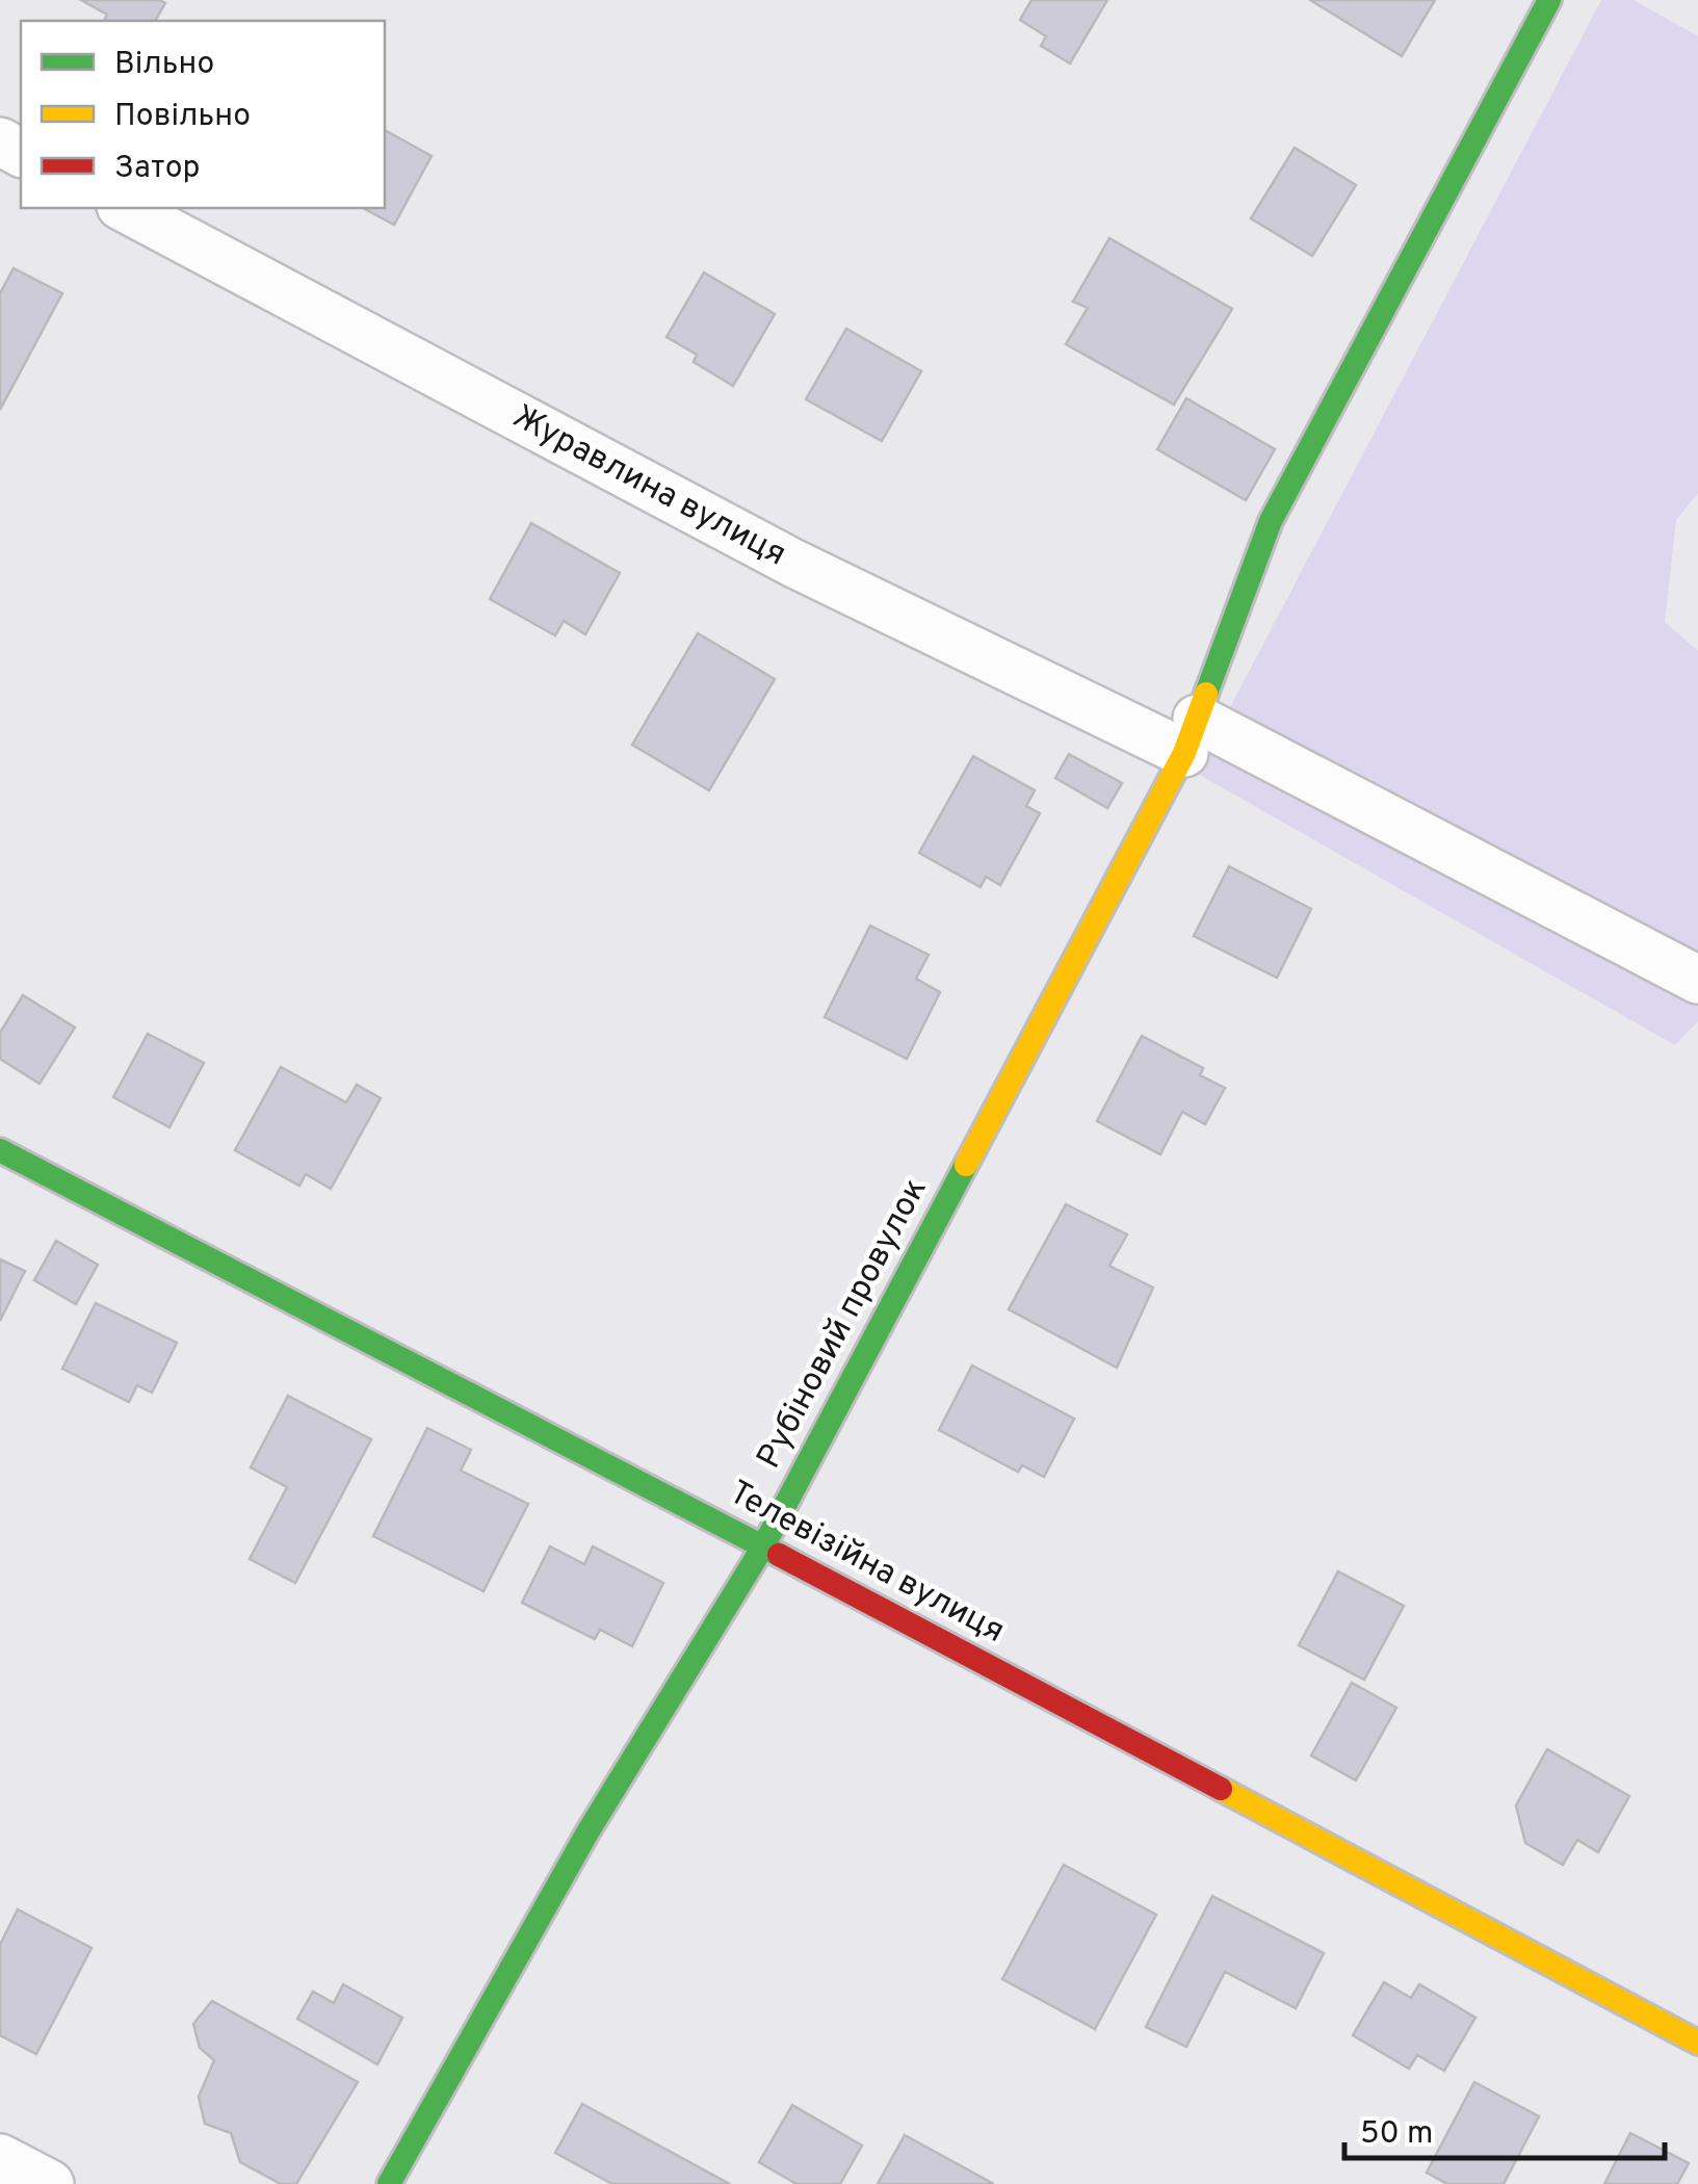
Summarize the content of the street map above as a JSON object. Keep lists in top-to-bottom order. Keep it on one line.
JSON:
{"streets":{"street":["Журавлина вулиця","Рубіновий провулок","Телевізійна вулиця"]},"crossings":[["Журавлина вулиця","Рубіновий провулок"],["Рубіновий провулок","Телевізійна вулиця"]],"legend":["Вільно","Повільно","Затор"],"scale_bar":"50 m"}
